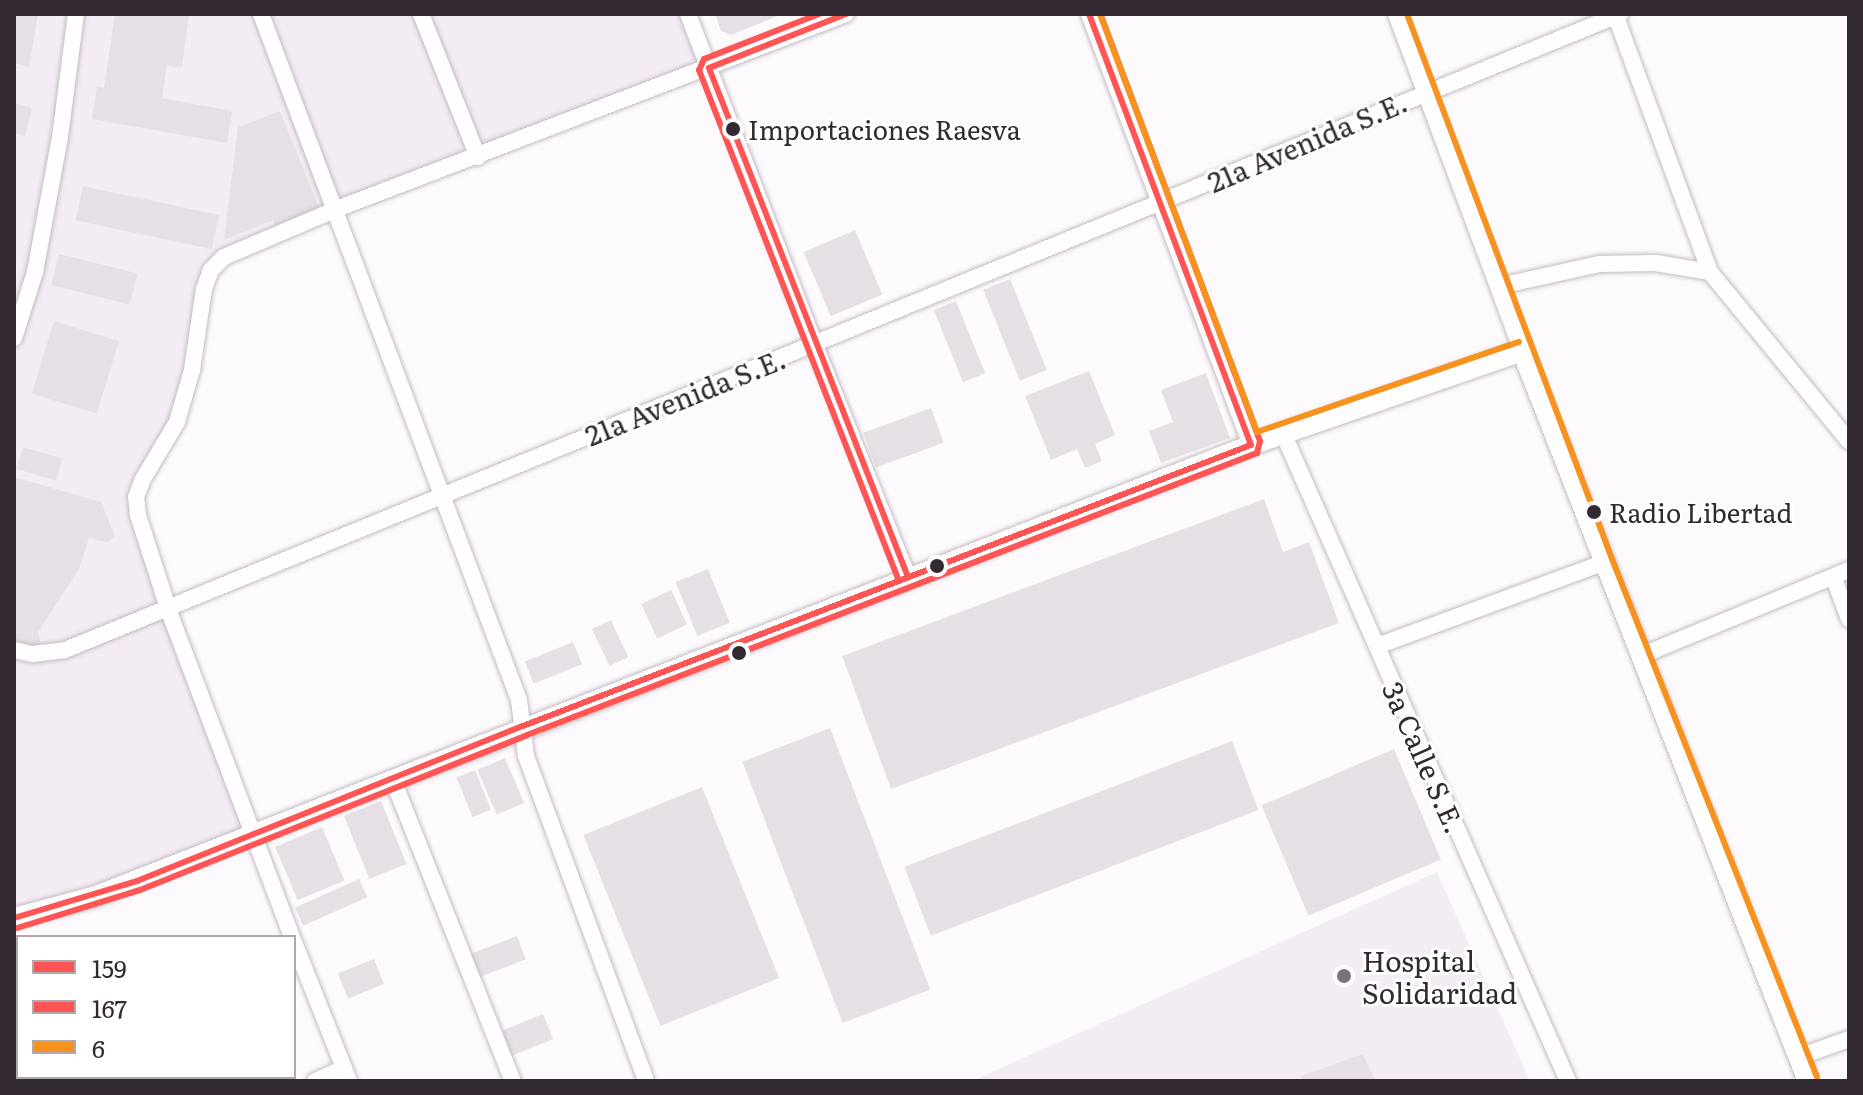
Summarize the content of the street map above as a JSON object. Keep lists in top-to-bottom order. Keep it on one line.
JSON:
{"streets":{"street":["21a Avenida S.E.","3a Calle S.E."]},"places":["Importaciones Raesva","Radio Libertad","Hospital Solidaridad"],"lines":["transit line 159","transit line 167","transit line 6"],"legend":["159","167","6"]}
